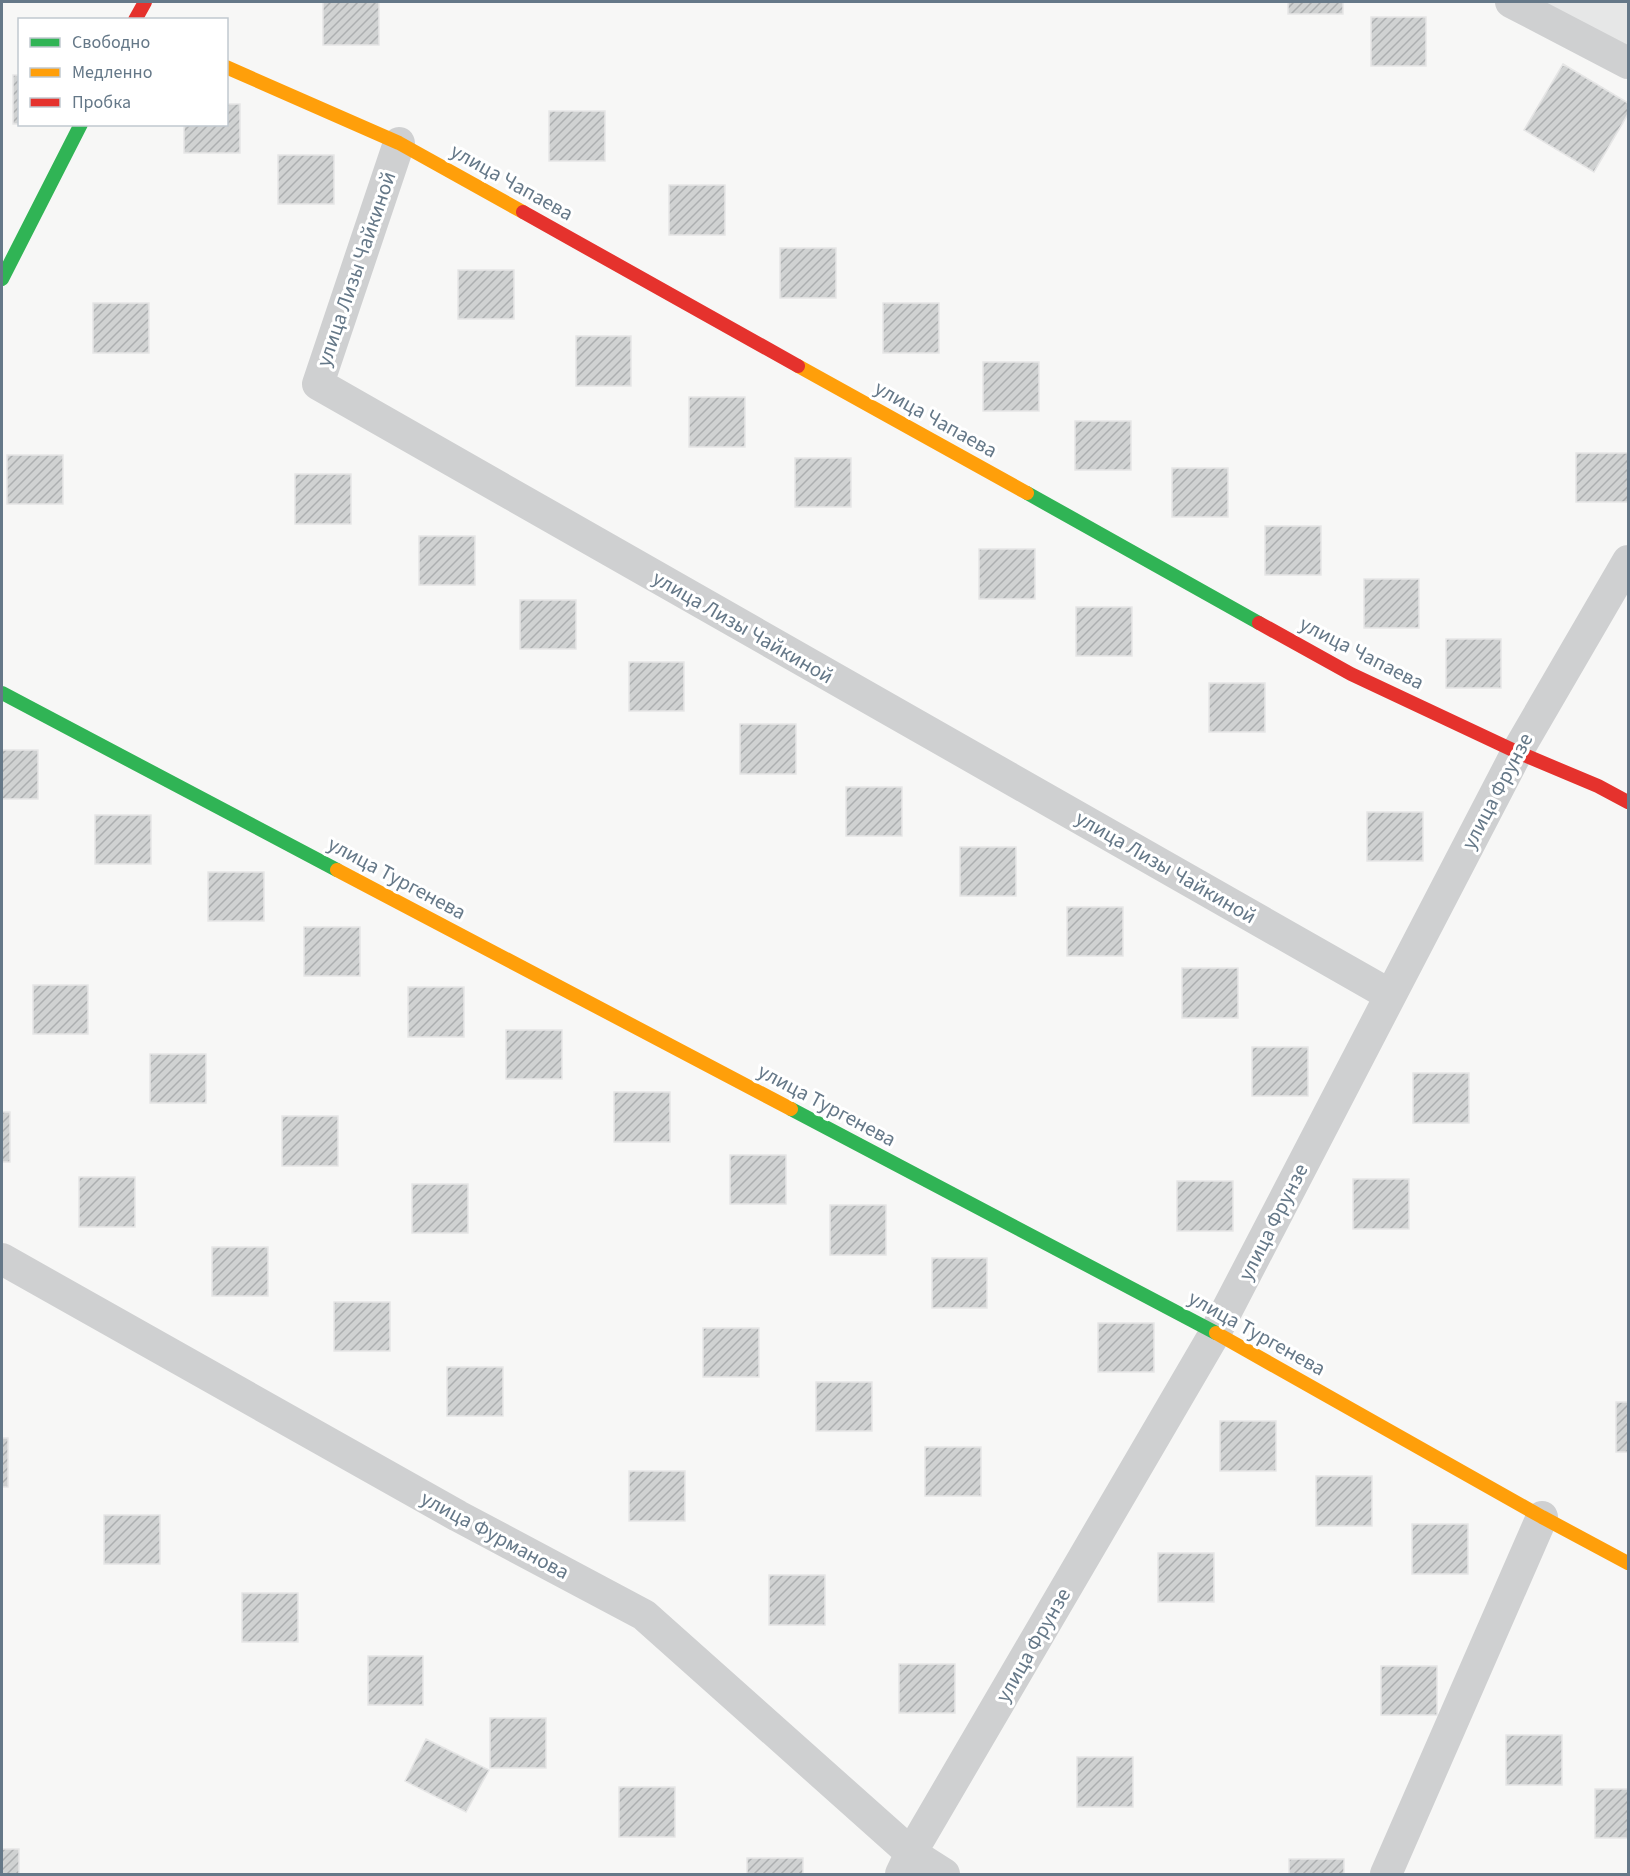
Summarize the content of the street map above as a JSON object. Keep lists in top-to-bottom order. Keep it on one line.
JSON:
{"streets":{"street":["улица Чапаева","улица Лизы Чайкиной","улица Фрунзе","улица Тургенева","улица Фурманова"]},"crossings":[["улица Чапаева","улица Лизы Чайкиной"],["улица Чапаева","улица Фрунзе"],["улица Лизы Чайкиной","улица Фрунзе"],["улица Фрунзе","улица Тургенева"],["улица Фрунзе","улица Фурманова"]],"legend":["Свободно","Медленно","Пробка"]}
